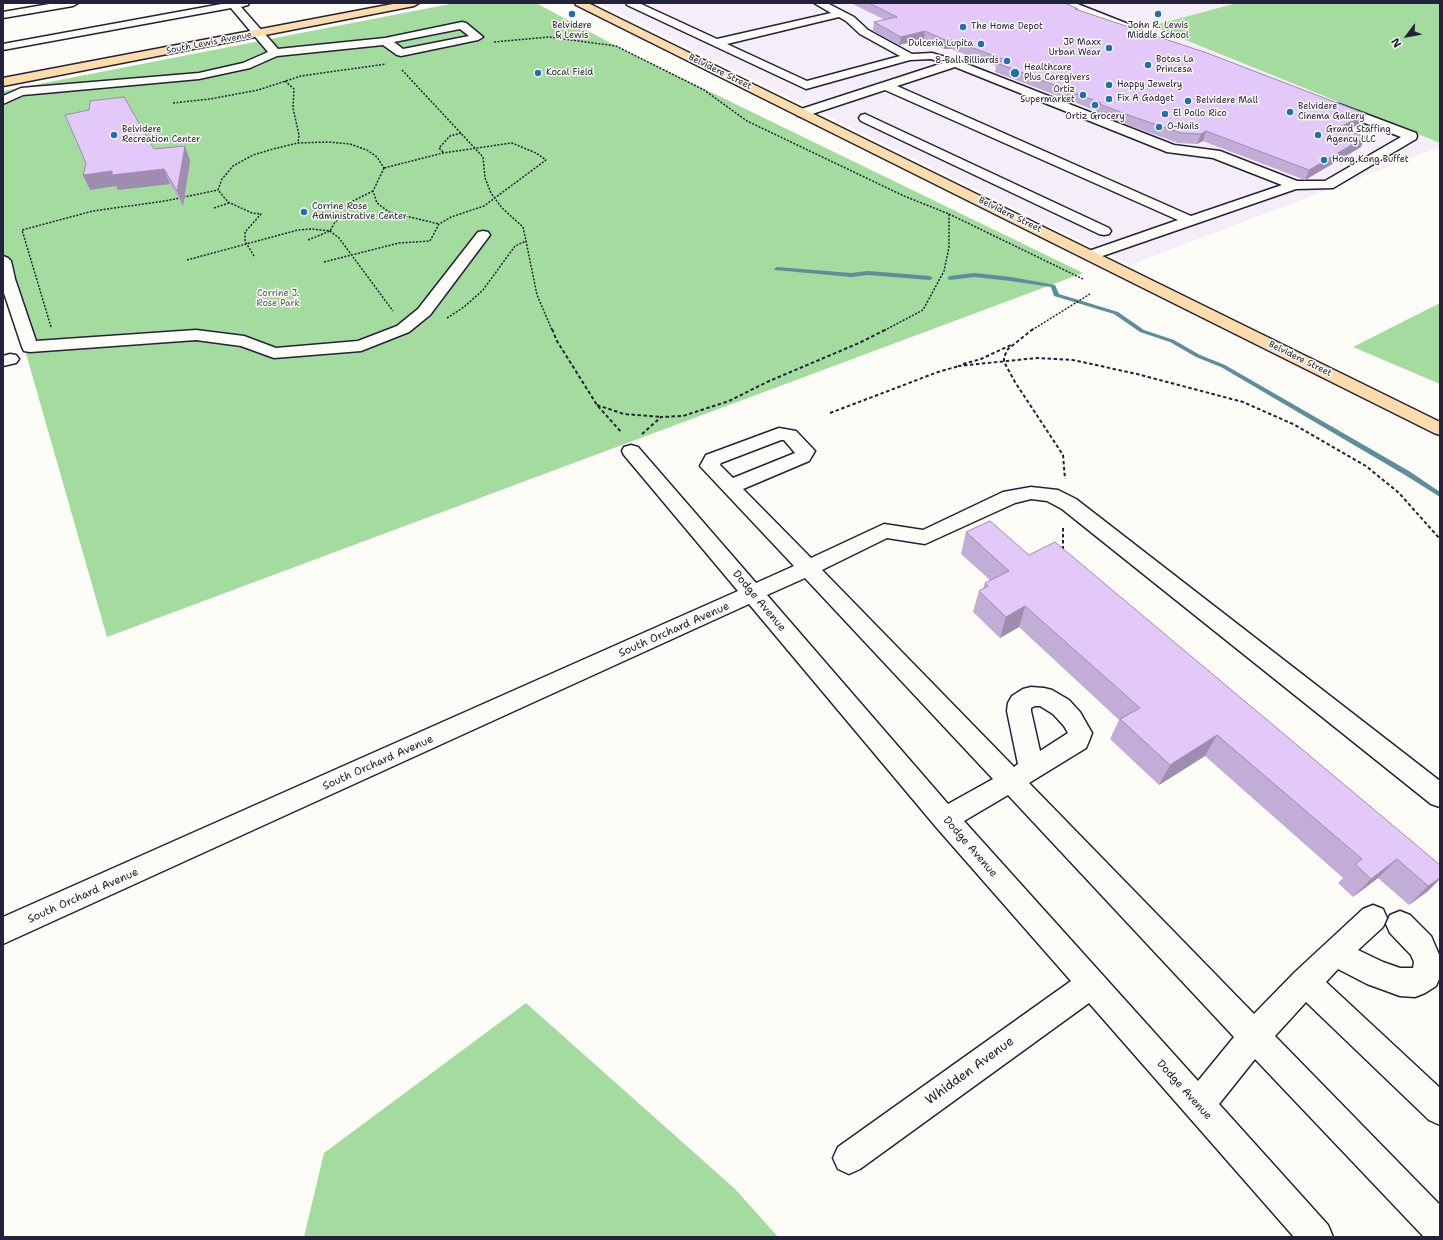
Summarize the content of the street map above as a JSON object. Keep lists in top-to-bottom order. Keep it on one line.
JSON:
{"streets":{"main road":["South Lewis Avenue","Belvidere Street"],"street":["Dodge Avenue","South Orchard Avenue","Whidden Avenue"]},"crossings":[["Dodge Avenue","South Orchard Avenue"],["Dodge Avenue","Whidden Avenue"]],"parks":["Corrine J. Rose Park"],"places":["Belvidere & Lewis","John R. Lewis Middle School","The Home Depot","Dulceria Lupita","JP Maxx Urban Wear","8-Ball Billiards","Botas La Princesa","Kocal Field","Healthcare Plus Caregivers","Happy Jewelry","Ortiz Supermarket","Fix A Gadget","Belvidere Mall","Ortiz Grocery","Belvidere Cinema Gallery","El Pollo Rico","O-Nails","Belvidere Recreation Center","Grand Staffing Agency LLC","Hong Kong Buffet","Corrine Rose Administrative Center"],"north":"bottom left"}
